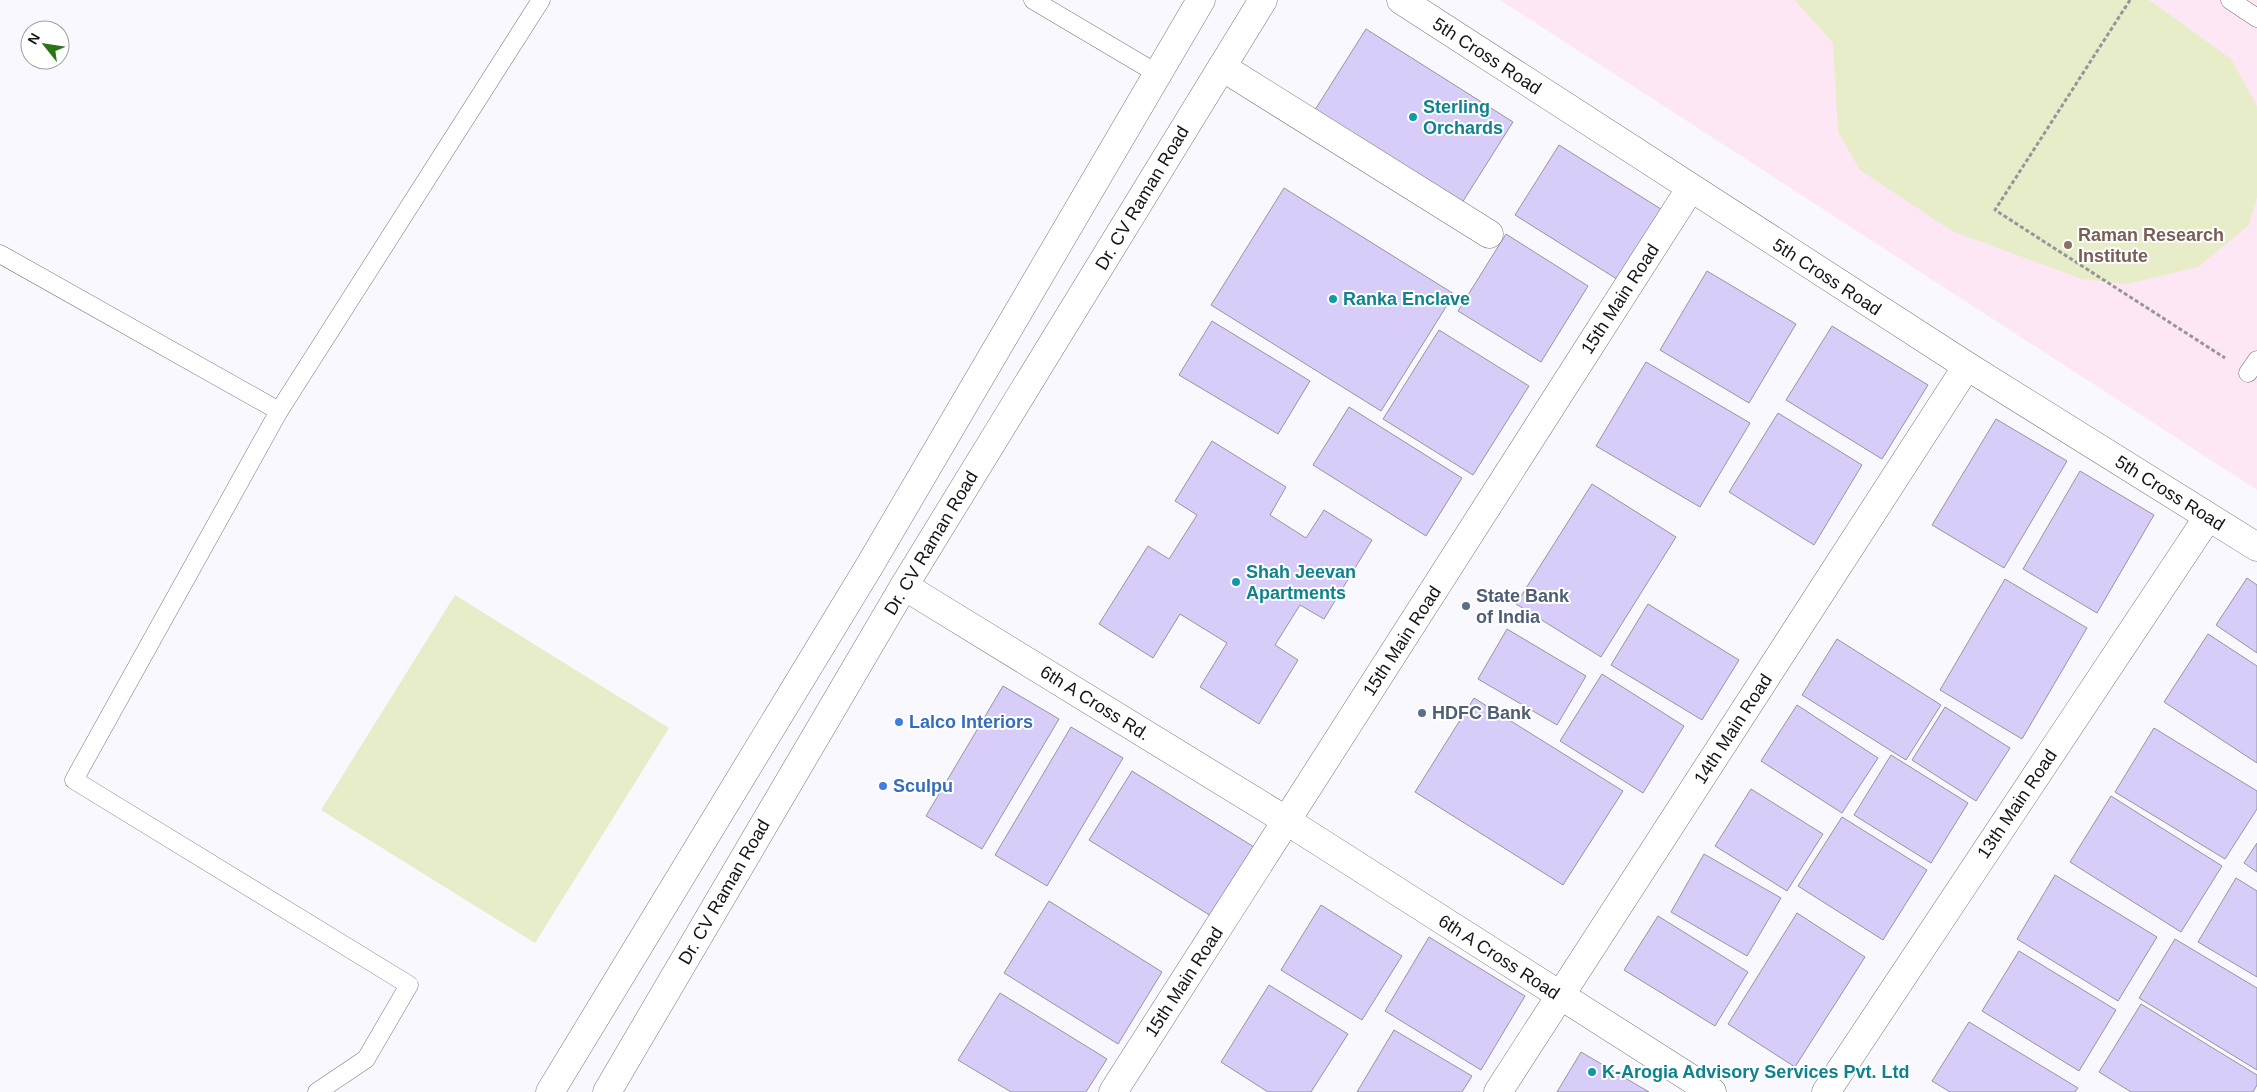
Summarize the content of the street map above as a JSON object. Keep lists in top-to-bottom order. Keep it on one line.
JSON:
{"streets":{"main road":["5th Cross Road","Dr. CV Raman Road","15th Main Road","6th A Cross Rd.","14th Main Road","13th Main Road","6th A Cross Road"]},"crossings":[["5th Cross Road","15th Main Road"],["5th Cross Road","14th Main Road"],["5th Cross Road","13th Main Road"],["Dr. CV Raman Road","6th A Cross Rd."],["15th Main Road","6th A Cross Rd."],["15th Main Road","6th A Cross Road"],["6th A Cross Rd.","6th A Cross Road"],["14th Main Road","6th A Cross Road"]],"places":["Sterling Orchards","Raman Research Institute","Ranka Enclave","Shah Jeevan Apartments","State Bank of India","HDFC Bank","Lalco Interiors","Sculpu","K-Arogia Advisory Services Pvt. Ltd"],"north":"top left"}
